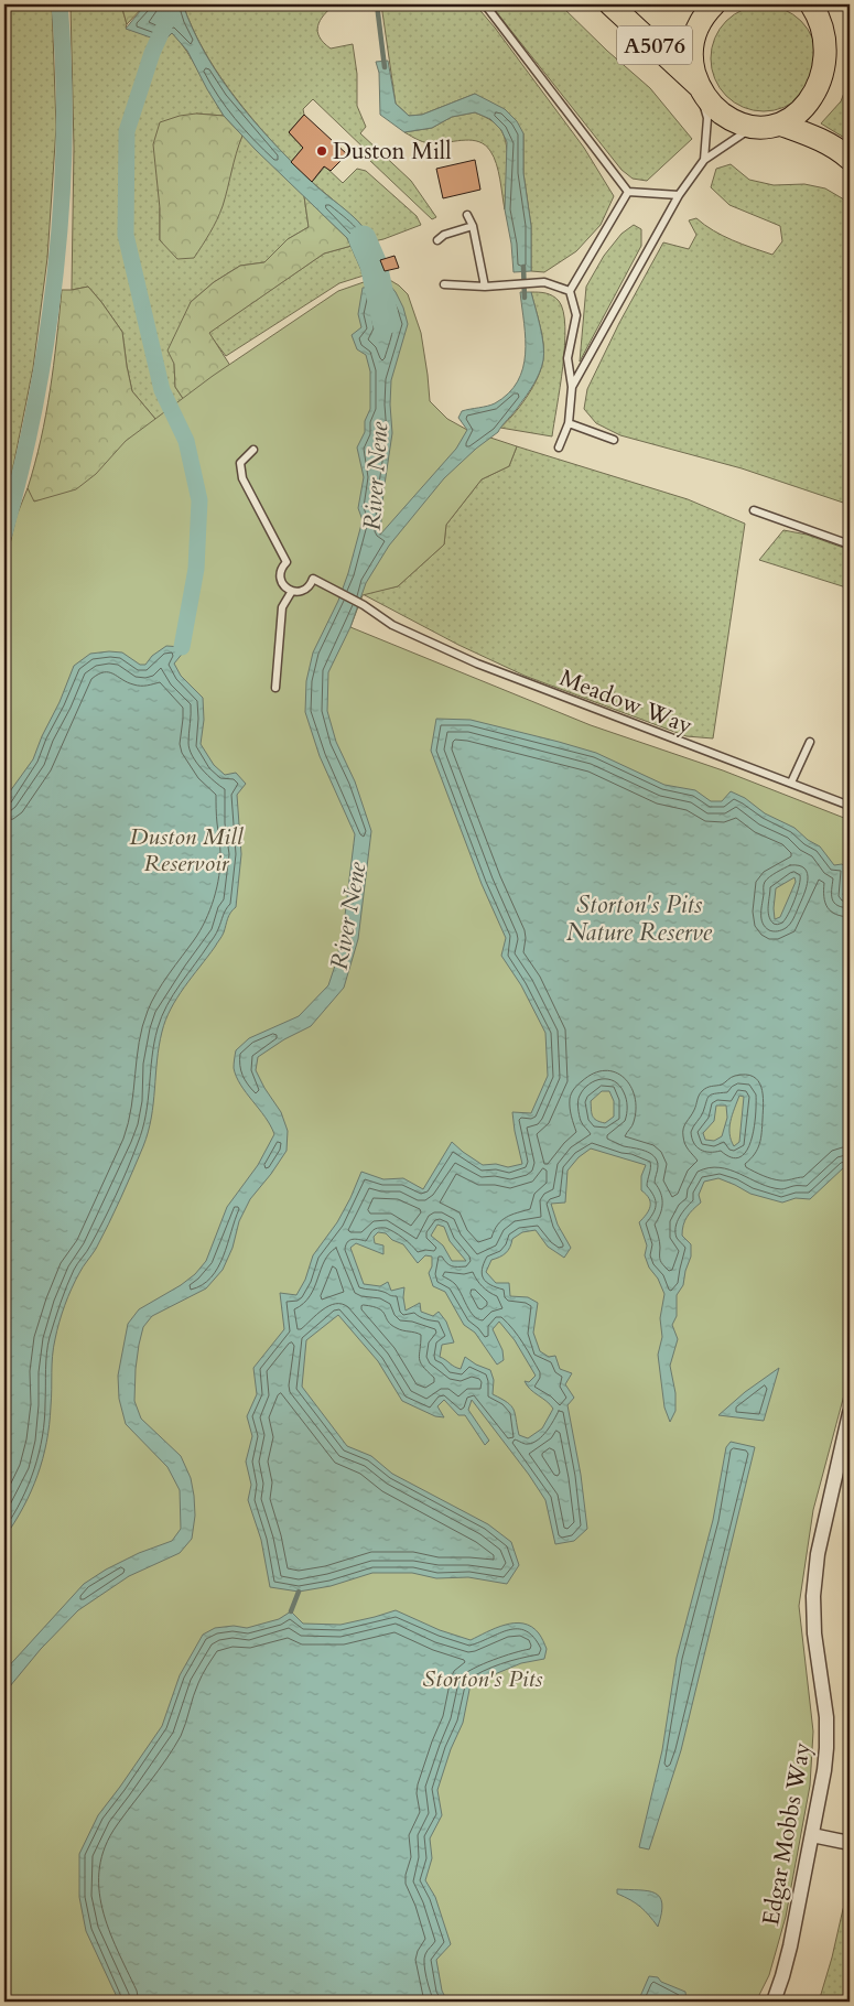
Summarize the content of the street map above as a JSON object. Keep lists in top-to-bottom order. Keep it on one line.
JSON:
{"streets":{"highway":["A5076"],"street":["Edgar Mobbs Way"],"lane":["Meadow Way"]},"water":["River Nene","Storton's Pits Nature Reserve"],"parks":["Duston Mill Reservoir","Storton's Pits"],"places":["Duston Mill"]}
